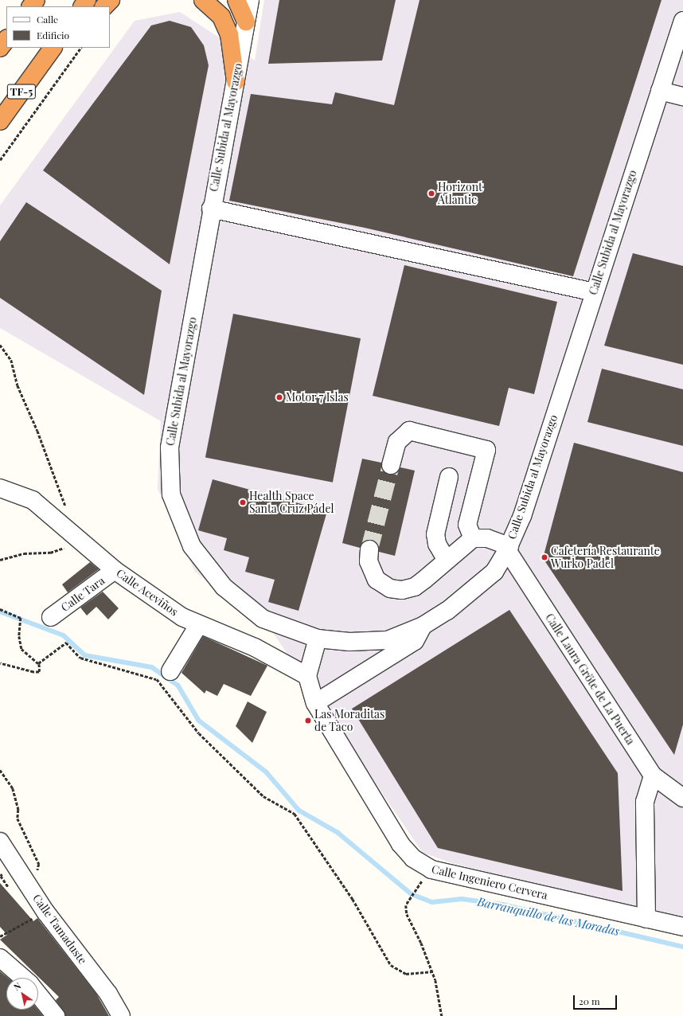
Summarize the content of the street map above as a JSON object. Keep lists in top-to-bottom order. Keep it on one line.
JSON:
{"streets":{"highway":["TF-5"],"street":["Calle Subida al Mayorazgo","Calle Aceviños","Calle Tara","Calle Laura Gröte de La Puerta","Calle Ingeniero Cervera","Calle Tamaduste"]},"crossings":[["Calle Subida al Mayorazgo","Calle Laura Gröte de La Puerta"],["Calle Aceviños","Calle Tara"],["Calle Aceviños","Calle Ingeniero Cervera"]],"water":["Barranquillo de las Moradas"],"places":["Horizont Atlantic","Motor 7 Islas","Health Space Santa Cruz Pádel","Cafetería Restaurante Wurko Padel","Las Moraditas de Taco"],"legend":["Calle","Edificio"],"scale_bar":"20 m","north":"top left"}
